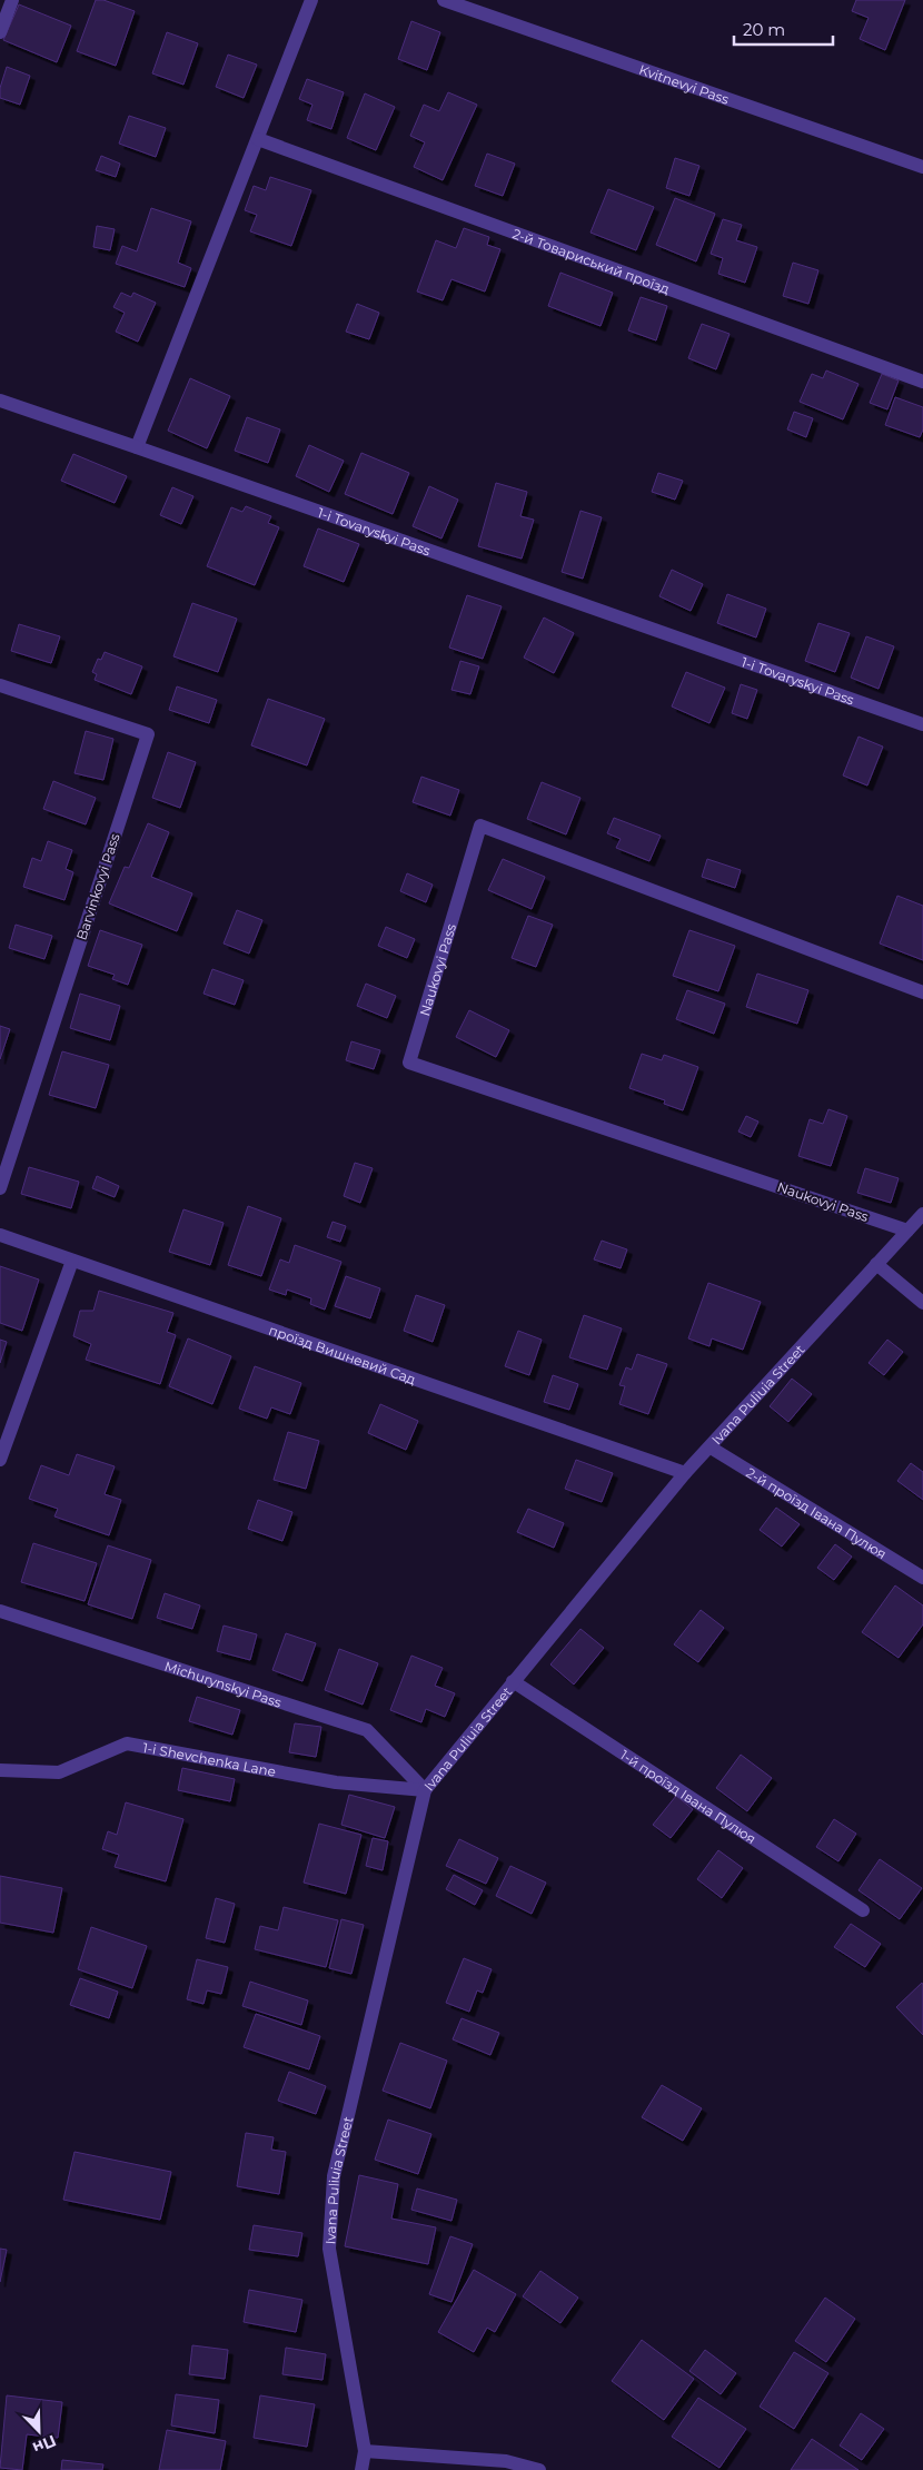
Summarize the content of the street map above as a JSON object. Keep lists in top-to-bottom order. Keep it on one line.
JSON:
{"streets":{"street":["Kvitnevyi Pass","2-й Товариський проїзд","1-i Tovaryskyi Pass","Barvinkovyi Pass","Naukovyi Pass","проїзд Вишневий Сад","Ivana Puliuia Street","2-й проїзд Івана Пулюя","Michurynskyi Pass","1-i Shevchenka Lane","1-й проїзд Івана Пулюя"]},"crossings":[["Naukovyi Pass","Ivana Puliuia Street"],["проїзд Вишневий Сад","Ivana Puliuia Street"],["Ivana Puliuia Street","2-й проїзд Івана Пулюя"],["Ivana Puliuia Street","Michurynskyi Pass"],["Ivana Puliuia Street","1-i Shevchenka Lane"],["Ivana Puliuia Street","1-й проїзд Івана Пулюя"],["Michurynskyi Pass","1-i Shevchenka Lane"]],"scale_bar":"20 m","north":"bottom right"}
